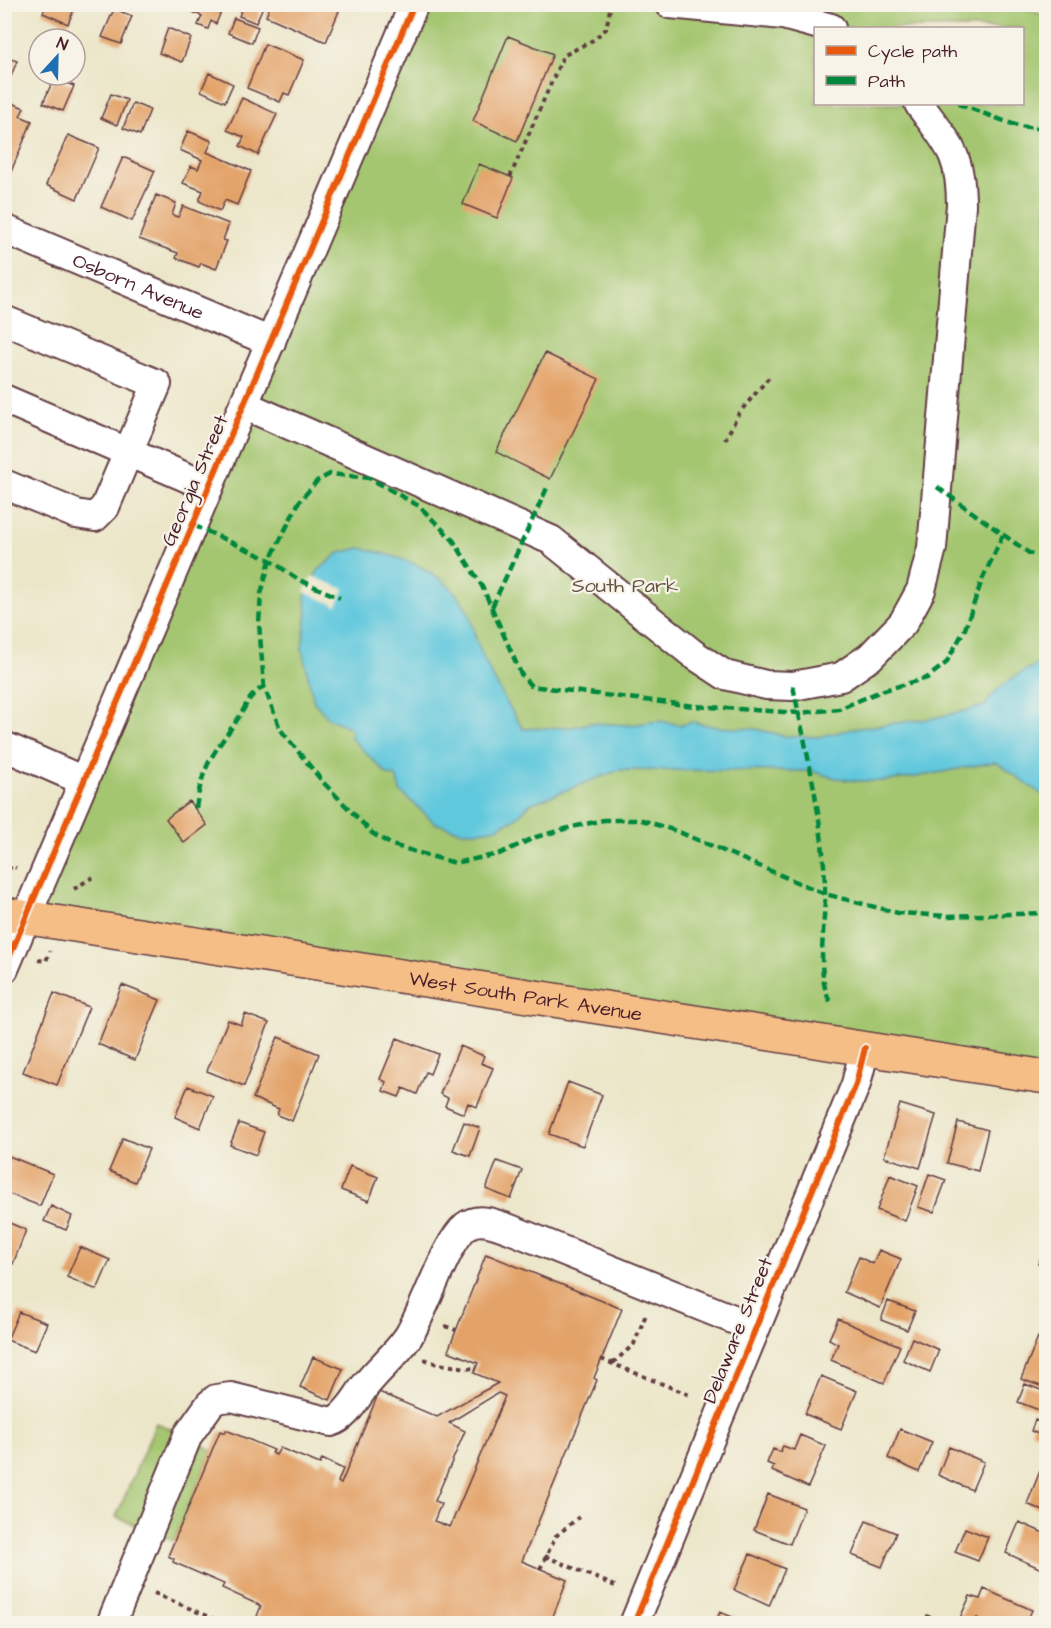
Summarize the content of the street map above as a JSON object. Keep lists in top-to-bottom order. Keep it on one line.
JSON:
{"streets":{"main road":["West South Park Avenue"],"street":["Osborn Avenue","Georgia Street","Delaware Street"]},"crossings":[["Osborn Avenue","Georgia Street"],["Georgia Street","West South Park Avenue"],["West South Park Avenue","Delaware Street"]],"parks":["South Park"],"legend":["Cycle path","Path"],"north":"top"}
